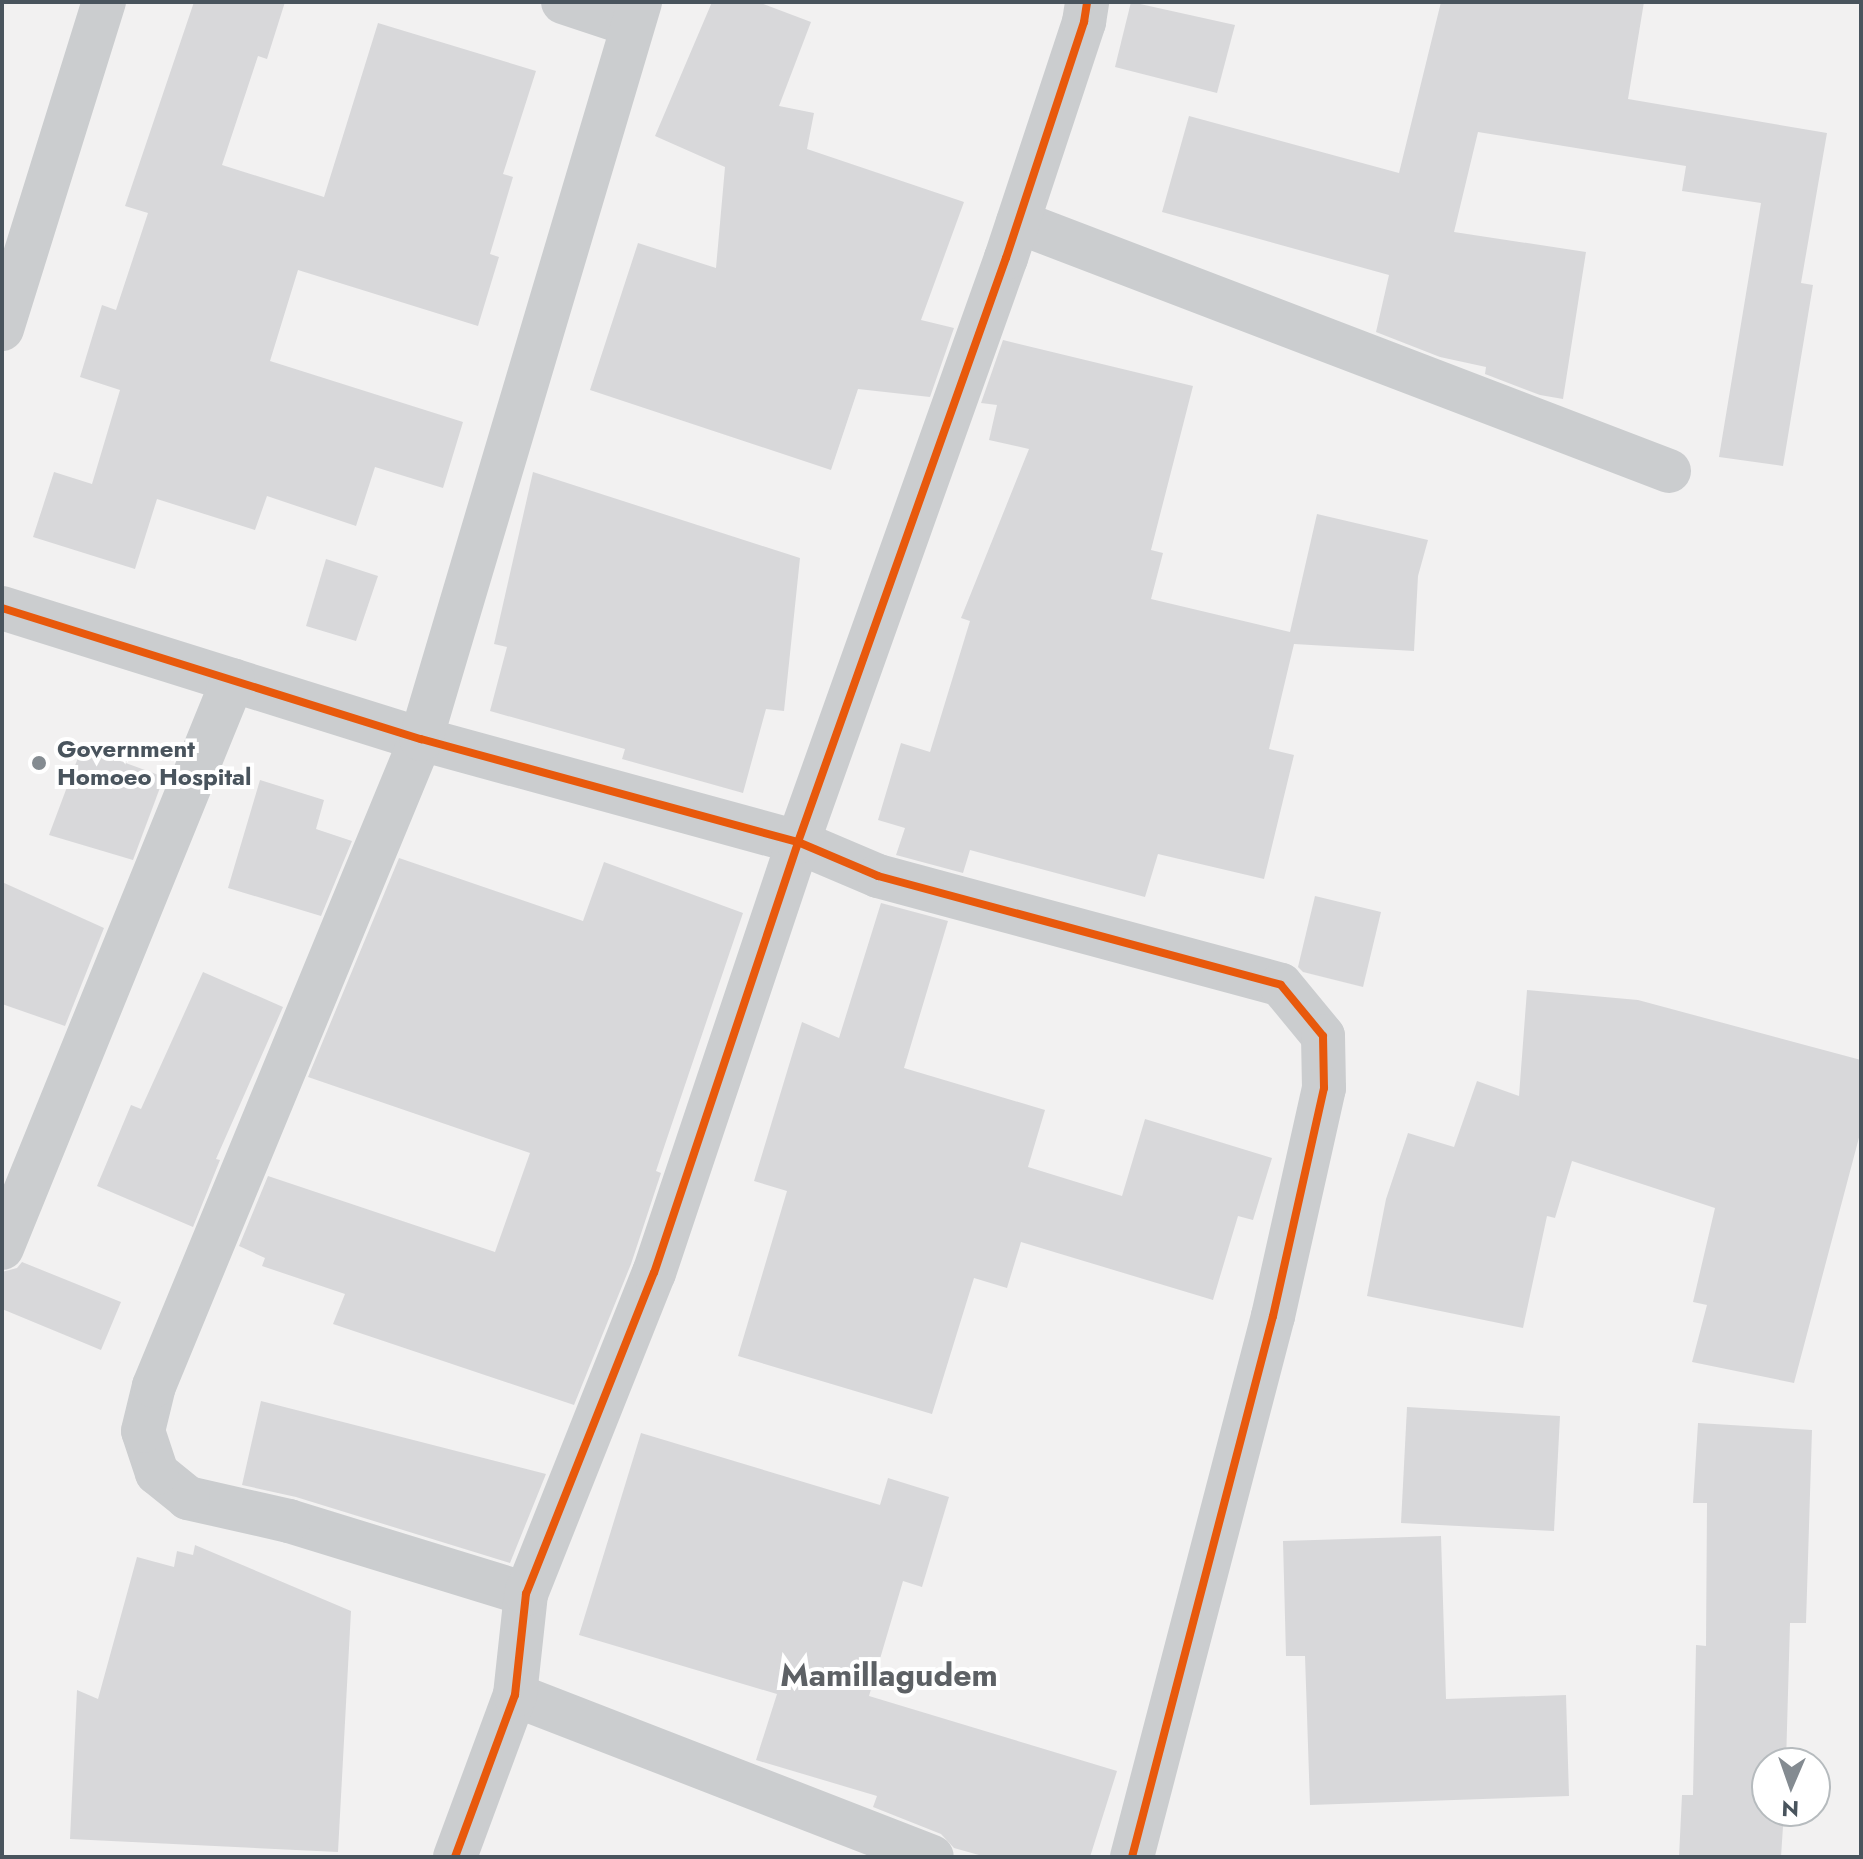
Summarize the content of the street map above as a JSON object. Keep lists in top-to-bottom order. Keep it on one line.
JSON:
{"districts":["Mamillagudem"],"places":["Government Homoeo Hospital"],"north":"bottom"}
